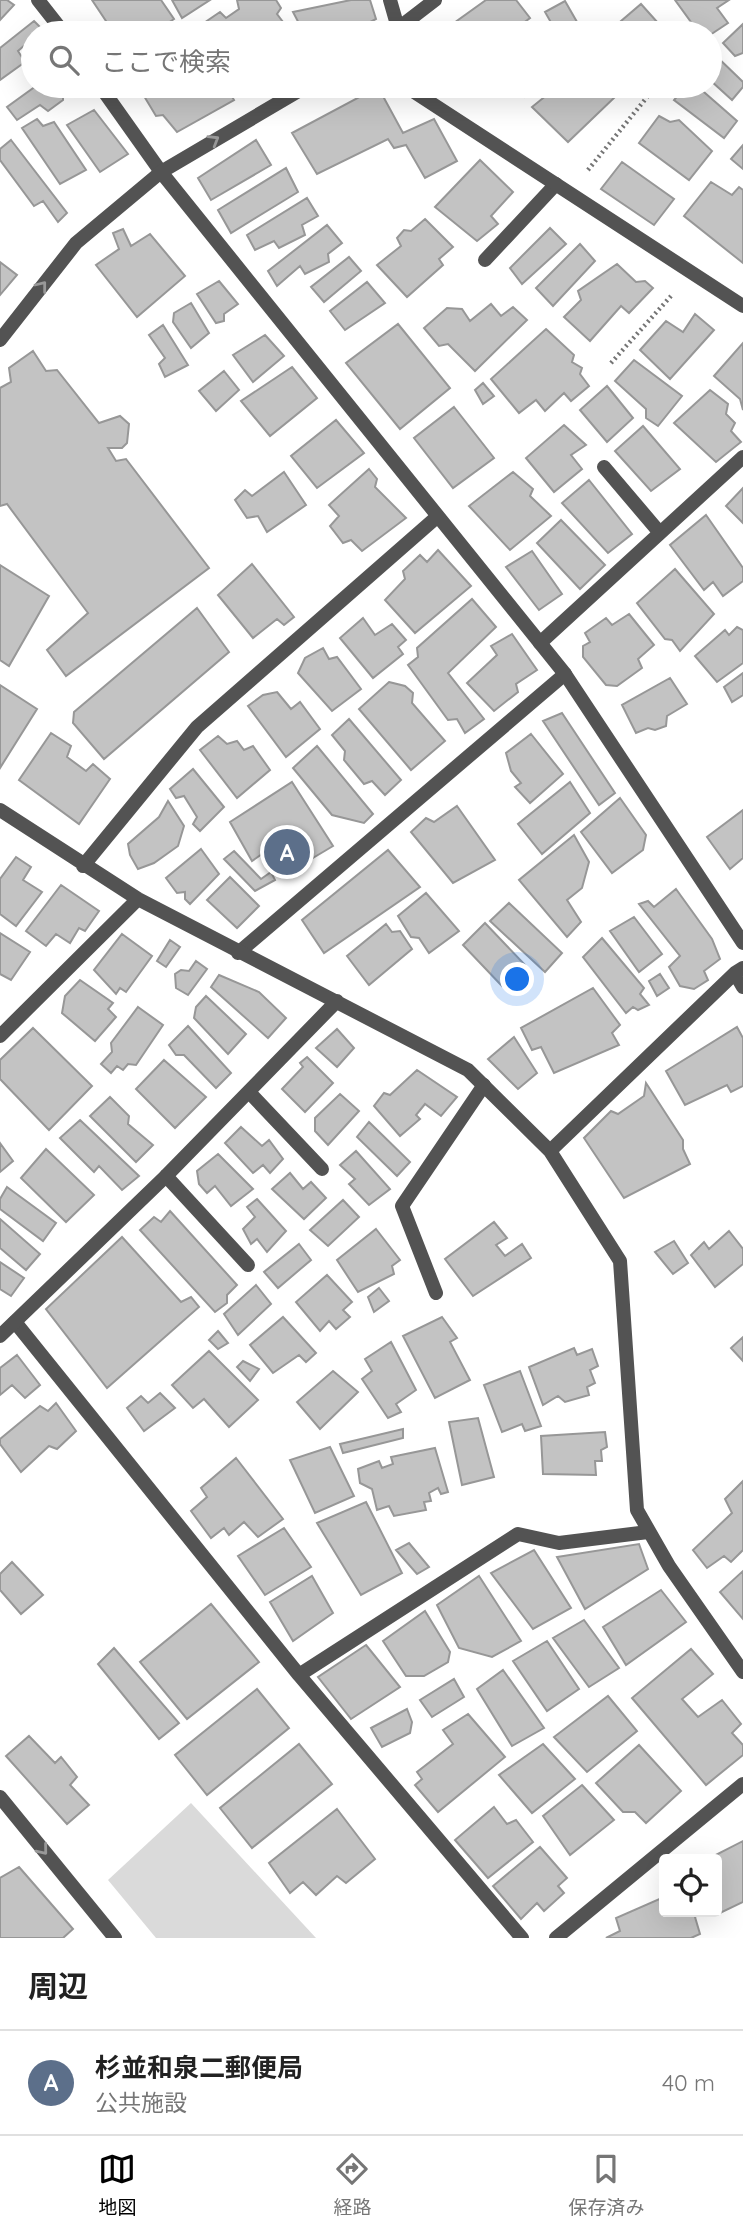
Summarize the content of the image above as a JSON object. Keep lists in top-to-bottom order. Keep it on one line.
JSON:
{"page":{"search":"ここで検索","pins":"A","heading":"周辺","list":[{"mark":"A","name":"杉並和泉二郵便局","note":"公共施設","value":"40 m"}],"nav":["地図","経路","保存済み"]}}
